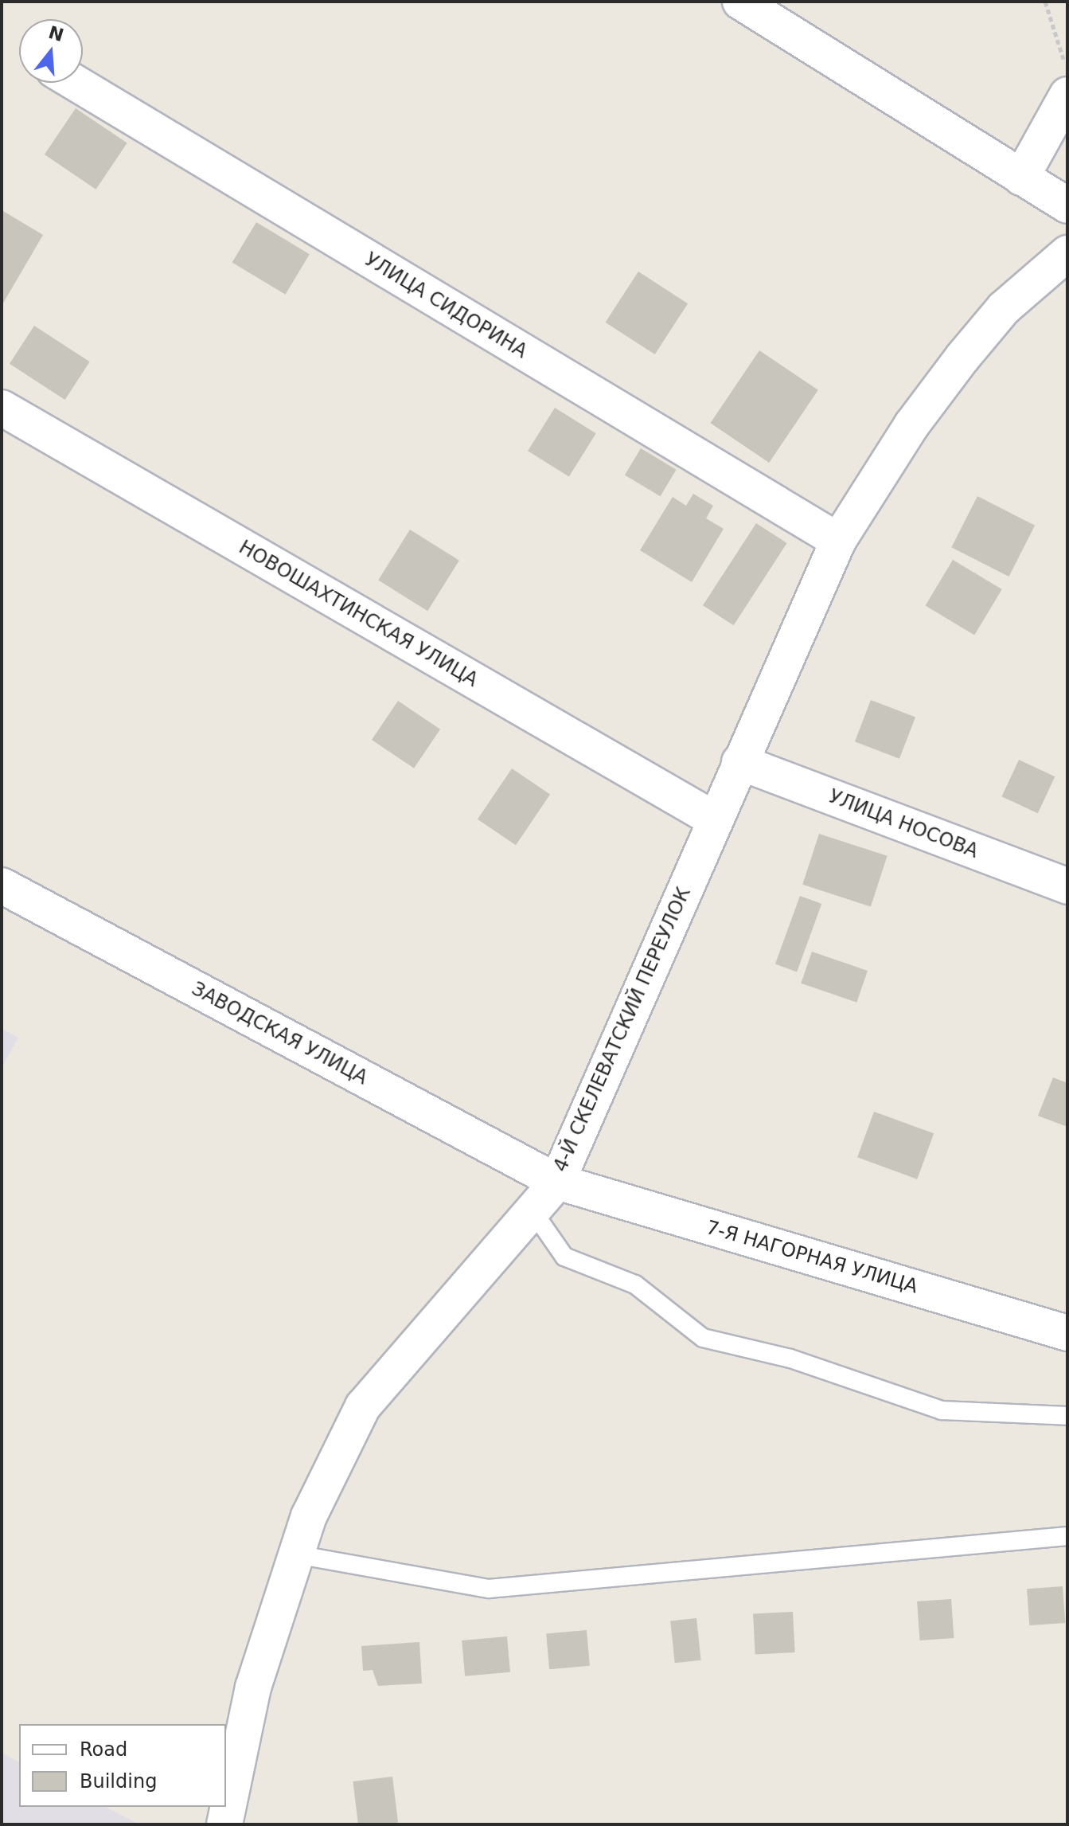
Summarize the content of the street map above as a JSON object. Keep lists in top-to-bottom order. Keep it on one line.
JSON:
{"streets":{"street":["УЛИЦА СИДОРИНА","НОВОШАХТИНСКАЯ УЛИЦА","УЛИЦА НОСОВА","4-Й СКЕЛЕВАТСКИЙ ПЕРЕУЛОК","ЗАВОДСКАЯ УЛИЦА","7-Я НАГОРНАЯ УЛИЦА"]},"crossings":[["УЛИЦА СИДОРИНА","4-Й СКЕЛЕВАТСКИЙ ПЕРЕУЛОК"],["НОВОШАХТИНСКАЯ УЛИЦА","4-Й СКЕЛЕВАТСКИЙ ПЕРЕУЛОК"],["УЛИЦА НОСОВА","4-Й СКЕЛЕВАТСКИЙ ПЕРЕУЛОК"],["4-Й СКЕЛЕВАТСКИЙ ПЕРЕУЛОК","ЗАВОДСКАЯ УЛИЦА"],["4-Й СКЕЛЕВАТСКИЙ ПЕРЕУЛОК","7-Я НАГОРНАЯ УЛИЦА"],["ЗАВОДСКАЯ УЛИЦА","7-Я НАГОРНАЯ УЛИЦА"]],"legend":["Road","Building"],"north":"top"}
